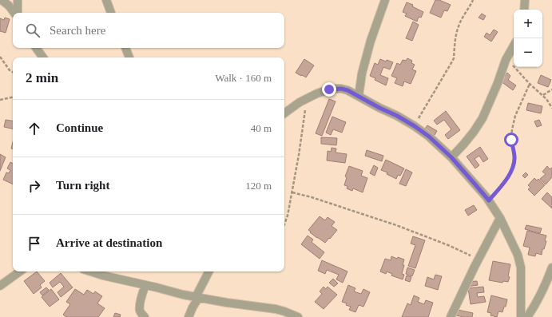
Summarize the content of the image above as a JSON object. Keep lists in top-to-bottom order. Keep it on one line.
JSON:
{"page":{"map_buttons":["+","−"],"search":"Search here","heading":["2 min","Walk · 160 m"],"list":[["Continue","40 m"],["Turn right","120 m"],"Arrive at destination"]}}
